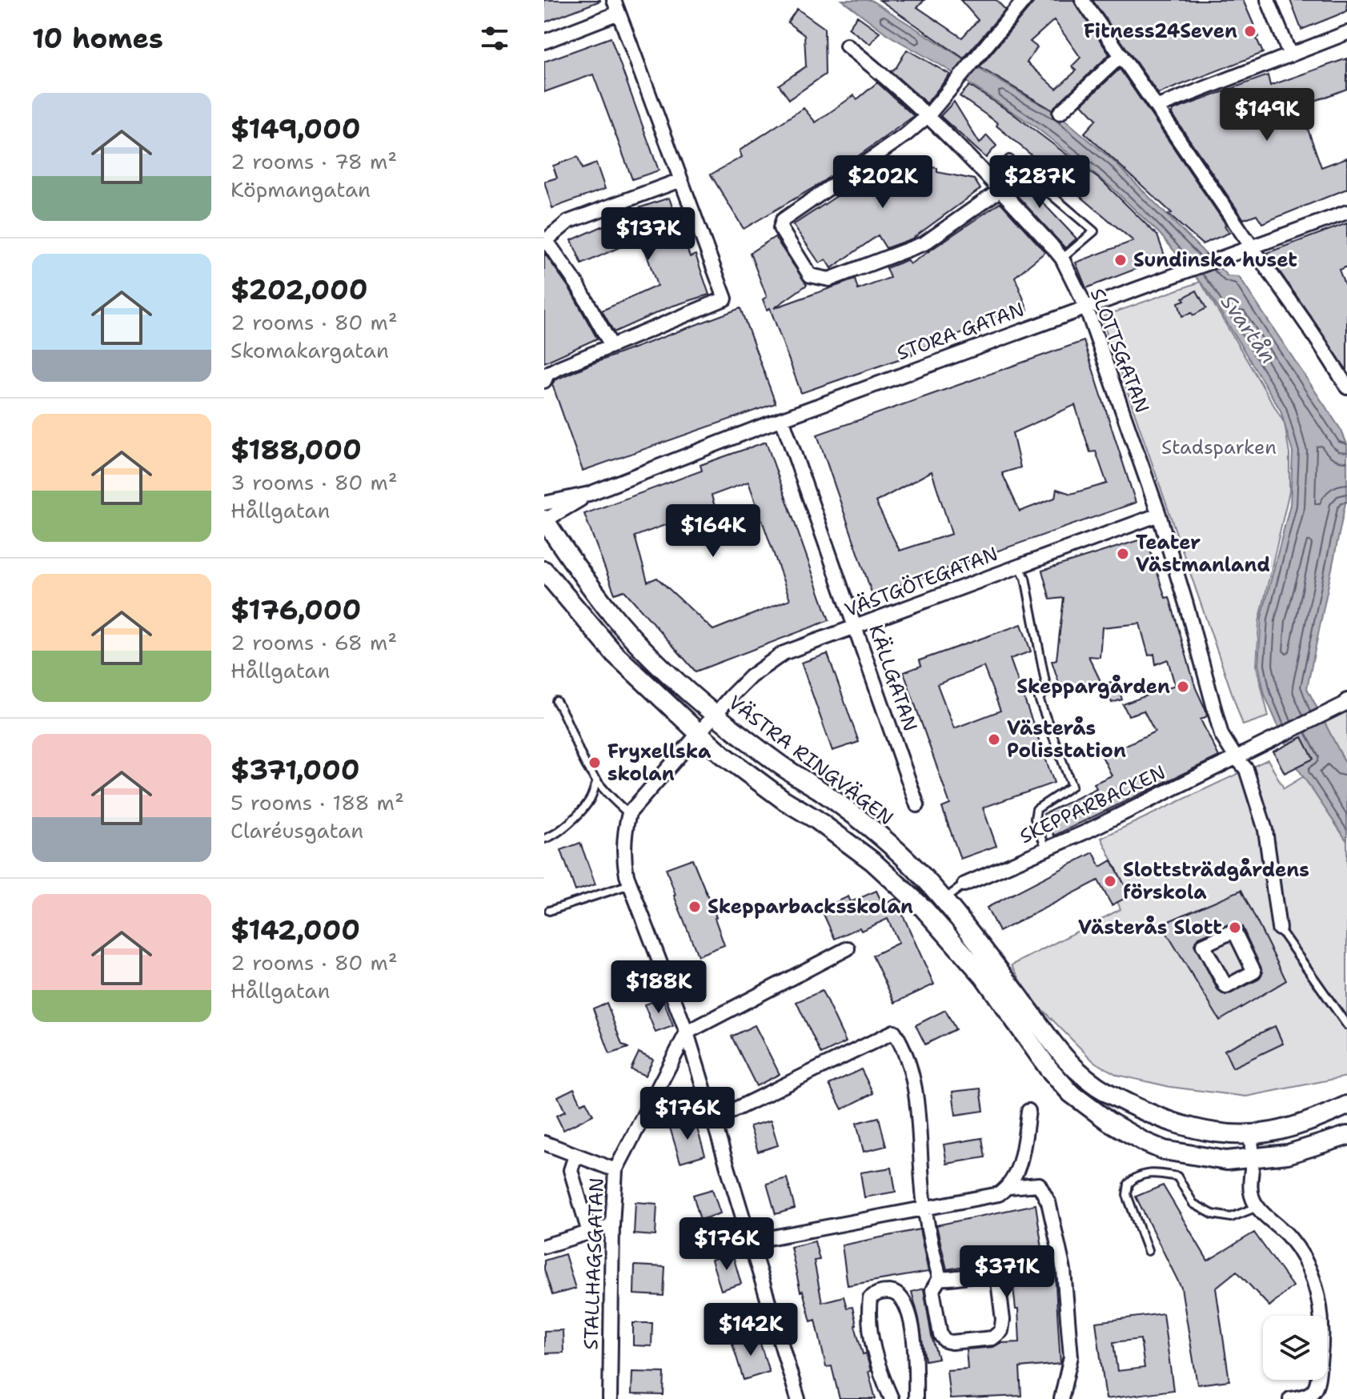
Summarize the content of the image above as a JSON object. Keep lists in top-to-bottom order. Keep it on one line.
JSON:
{"streets":{"main road":["VÄSTRA RINGVÄGEN"],"street":["STORA GATAN","SLOTTSGATAN","VÄSTGÖTEGATAN","KÄLLGATAN","SKEPPARBACKEN","STALLHAGSGATAN"]},"crossings":[["STORA GATAN","SLOTTSGATAN"],["STORA GATAN","KÄLLGATAN"],["STORA GATAN","VÄSTRA RINGVÄGEN"],["SLOTTSGATAN","VÄSTGÖTEGATAN"],["SLOTTSGATAN","SKEPPARBACKEN"],["VÄSTGÖTEGATAN","KÄLLGATAN"],["VÄSTGÖTEGATAN","VÄSTRA RINGVÄGEN"]],"water":["Svartån"],"parks":["Stadsparken"],"places":["Fitness24Seven","Sundinska huset","Teater Västmanland","Skeppargården","Västerås Polisstation","Fryxellska skolan","Slottsträdgårdens förskola","Skepparbacksskolan","Västerås Slott"],"page":{"heading":"10 homes","list":[{"name":"$149,000","note":"2 rooms · 78 m² · Köpmangatan"},{"name":"$202,000","note":"2 rooms · 80 m² · Skomakargatan"},{"name":"$188,000","note":"3 rooms · 80 m² · Hållgatan"},{"name":"$176,000","note":"2 rooms · 68 m² · Hållgatan"},{"name":"$371,000","note":"5 rooms · 188 m² · Claréusgatan"},{"name":"$142,000","note":"2 rooms · 80 m² · Hållgatan"}],"price":["$149K","$202K","$287K","$137K","$164K","$188K","$176K","$176K","$371K","$142K"]}}
